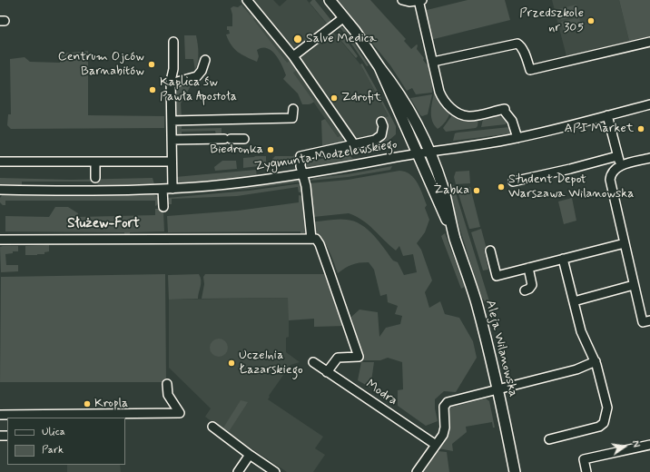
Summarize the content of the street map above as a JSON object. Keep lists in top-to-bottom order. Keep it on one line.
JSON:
{"streets":{"main road":["Aleja Wilanowska"],"street":["Zygmunta Modzelewskiego","Modra"]},"crossings":[["Zygmunta Modzelewskiego","Aleja Wilanowska"]],"districts":["Służew-Fort"],"places":["Przedszkole nr 305","Salve Medica","Centrum Ojców Barnabitów","Kaplica św Pawła Apostoła","Zdrofit","API Market","Biedronka","Student Depot Warszawa Wilanowska","Żabka","Uczelnia Łazarskiego","Kropla"],"legend":["Ulica","Park"],"north":"right"}
